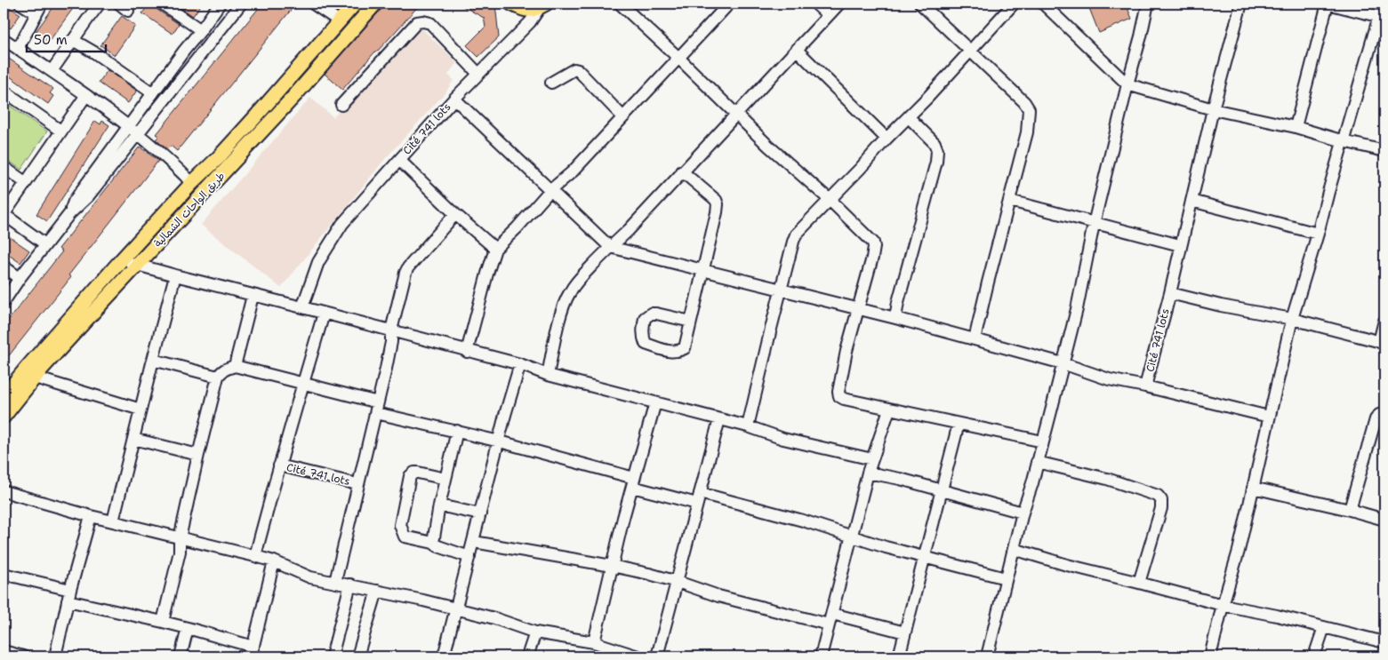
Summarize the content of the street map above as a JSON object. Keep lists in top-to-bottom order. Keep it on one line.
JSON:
{"streets":{"main road":["طريق الواحات الشمالية"],"street":["Cité 741 lots"]},"scale_bar":"50 m"}
